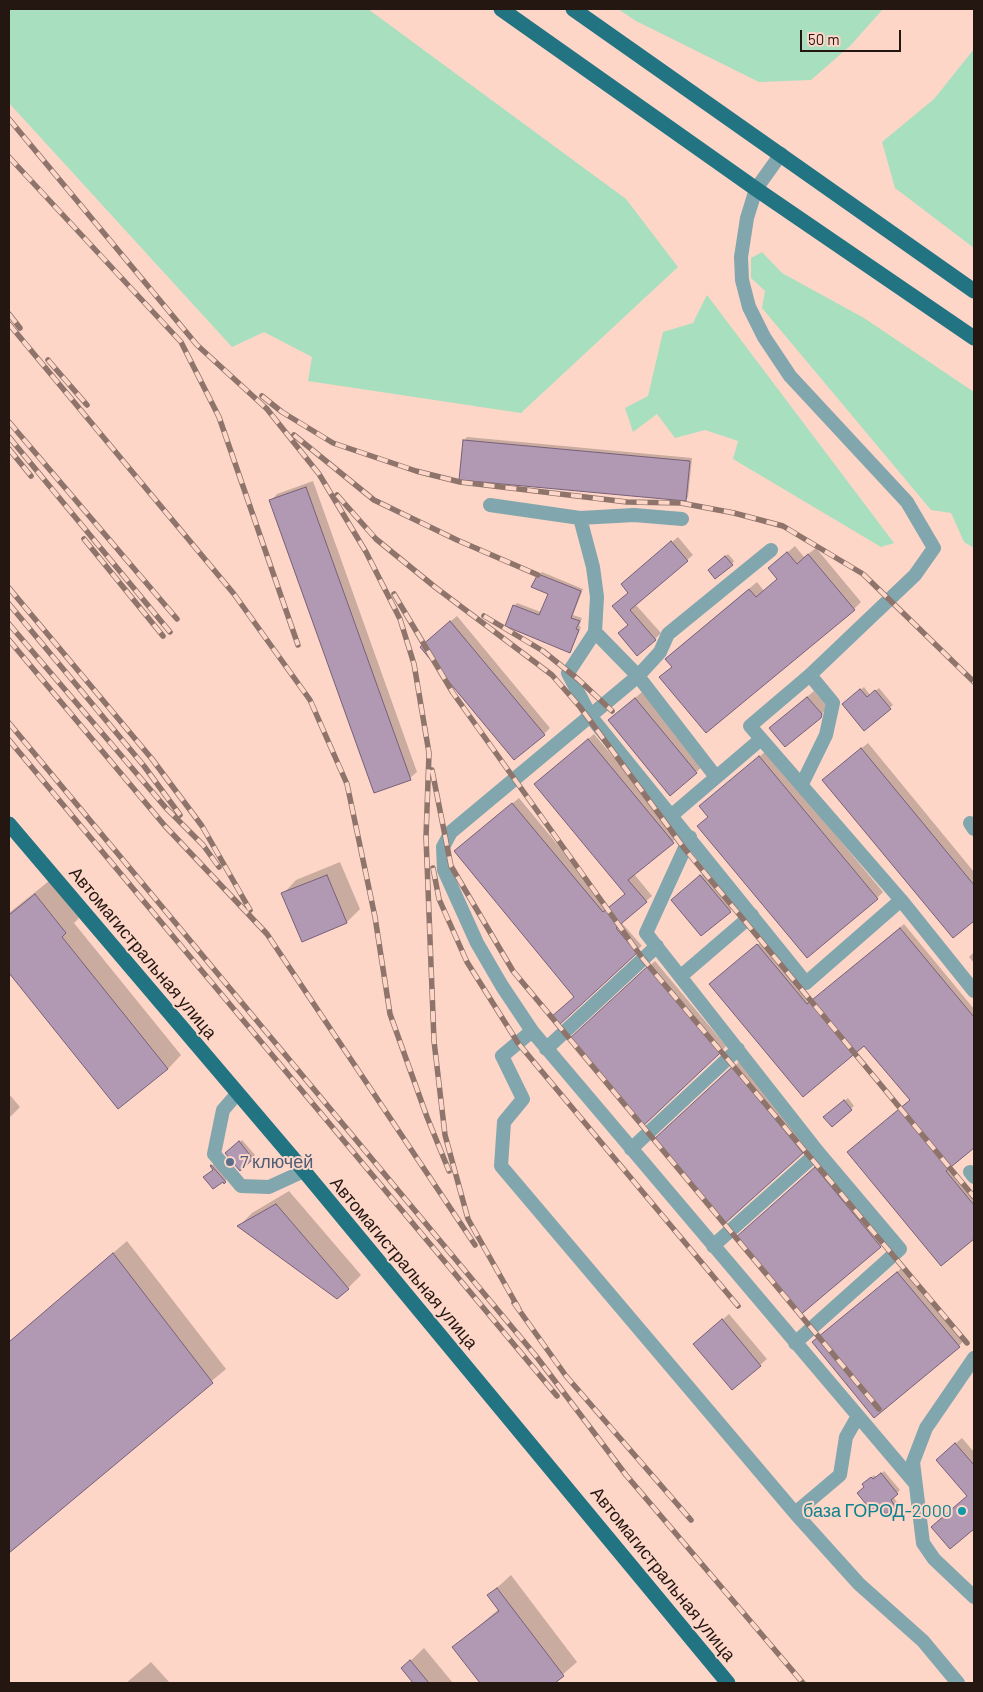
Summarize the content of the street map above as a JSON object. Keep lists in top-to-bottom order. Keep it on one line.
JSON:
{"streets":{"main road":["Автомагистральная улица"]},"places":["7 ключей","база ГОРОД-2000"],"scale_bar":"50 m"}
